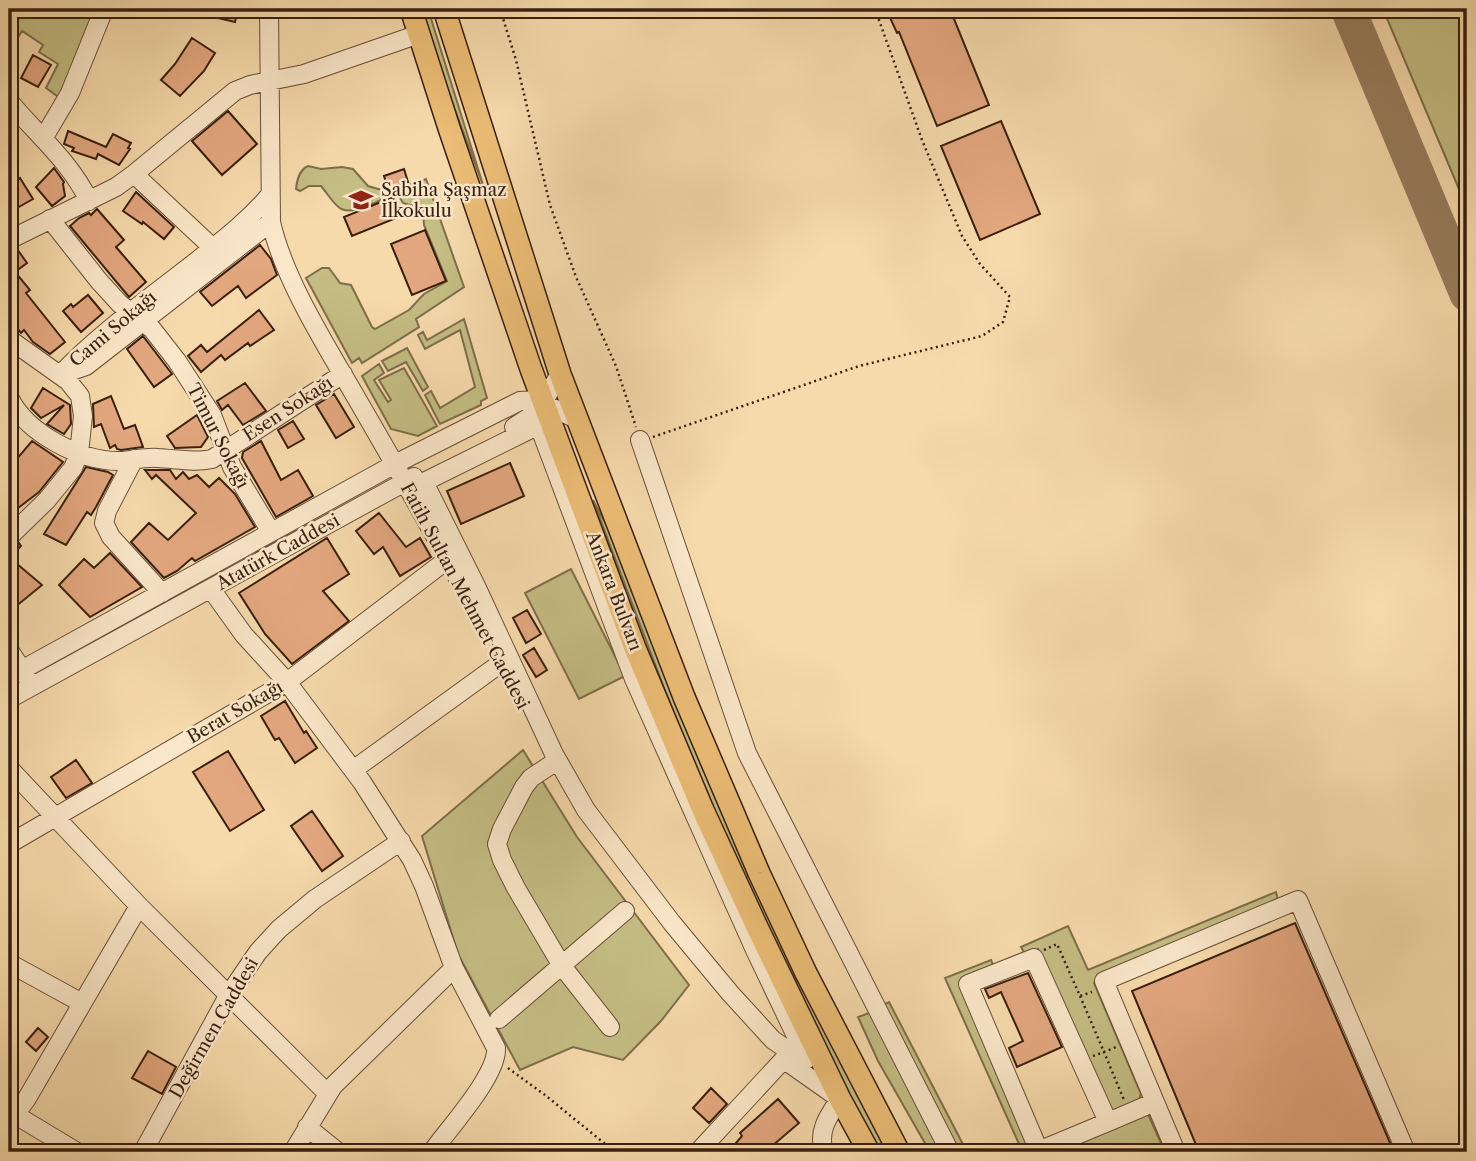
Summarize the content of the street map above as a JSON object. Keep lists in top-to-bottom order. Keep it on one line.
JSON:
{"streets":{"main road":["Ankara Bulvarı"],"street":["Cami Sokağı","Esen Sokağı","Timur Sokağı","Atatürk Caddesi","Fatih Sultan Mehmet Caddesi","Berat Sokağı","Değirmen Caddesi"]},"crossings":[["Cami Sokağı","Timur Sokağı"],["Cami Sokağı","Fatih Sultan Mehmet Caddesi"],["Esen Sokağı","Timur Sokağı"],["Esen Sokağı","Fatih Sultan Mehmet Caddesi"],["Timur Sokağı","Atatürk Caddesi"],["Atatürk Caddesi","Ankara Bulvarı"],["Atatürk Caddesi","Fatih Sultan Mehmet Caddesi"],["Ankara Bulvarı","Fatih Sultan Mehmet Caddesi"],["Fatih Sultan Mehmet Caddesi","Berat Sokağı"]],"places":{"school or university":["Sabiha Şaşmaz İlkokulu"]}}
